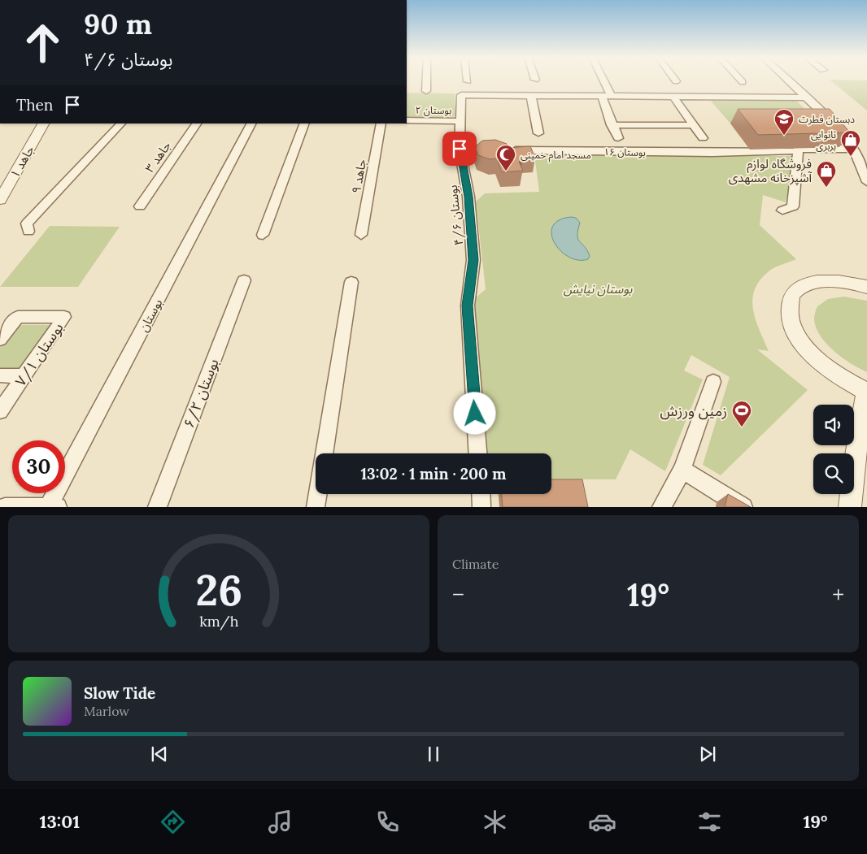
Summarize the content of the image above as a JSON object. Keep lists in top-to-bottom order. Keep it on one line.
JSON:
{"streets":{"street":["بوستان ۲","بوستان ۱۶","جاهد ۳","جاهد ۱","جاهد ۹","بوستان ۴/۶","بوستان","بوستان ۷/۱","بوستان ۶/۲"]},"crossings":[["بوستان ۲","بوستان ۴/۶"],["بوستان ۱۶","بوستان ۴/۶"]],"parks":["بوستان نیایش"],"places":{"school or university":["دبستان فطرت"],"shop":["نانوایی بربری","فروشگاه لوازم آشپزخانه مشهدی"],"mosque":["مسجد امام خمینی"],"sports":["زمین ورزش"]},"page":{"turn":["90 m","بوستان ۴/۶"],"then":"Then","limit":"30","trip":"13:02 · 1 min · 200 m","tile":"Climate","heat":["−","19°","+"],"song":["Slow Tide","Marlow"],"tabs":["13:01","19°"],"gauge":["26","km/h"]}}
